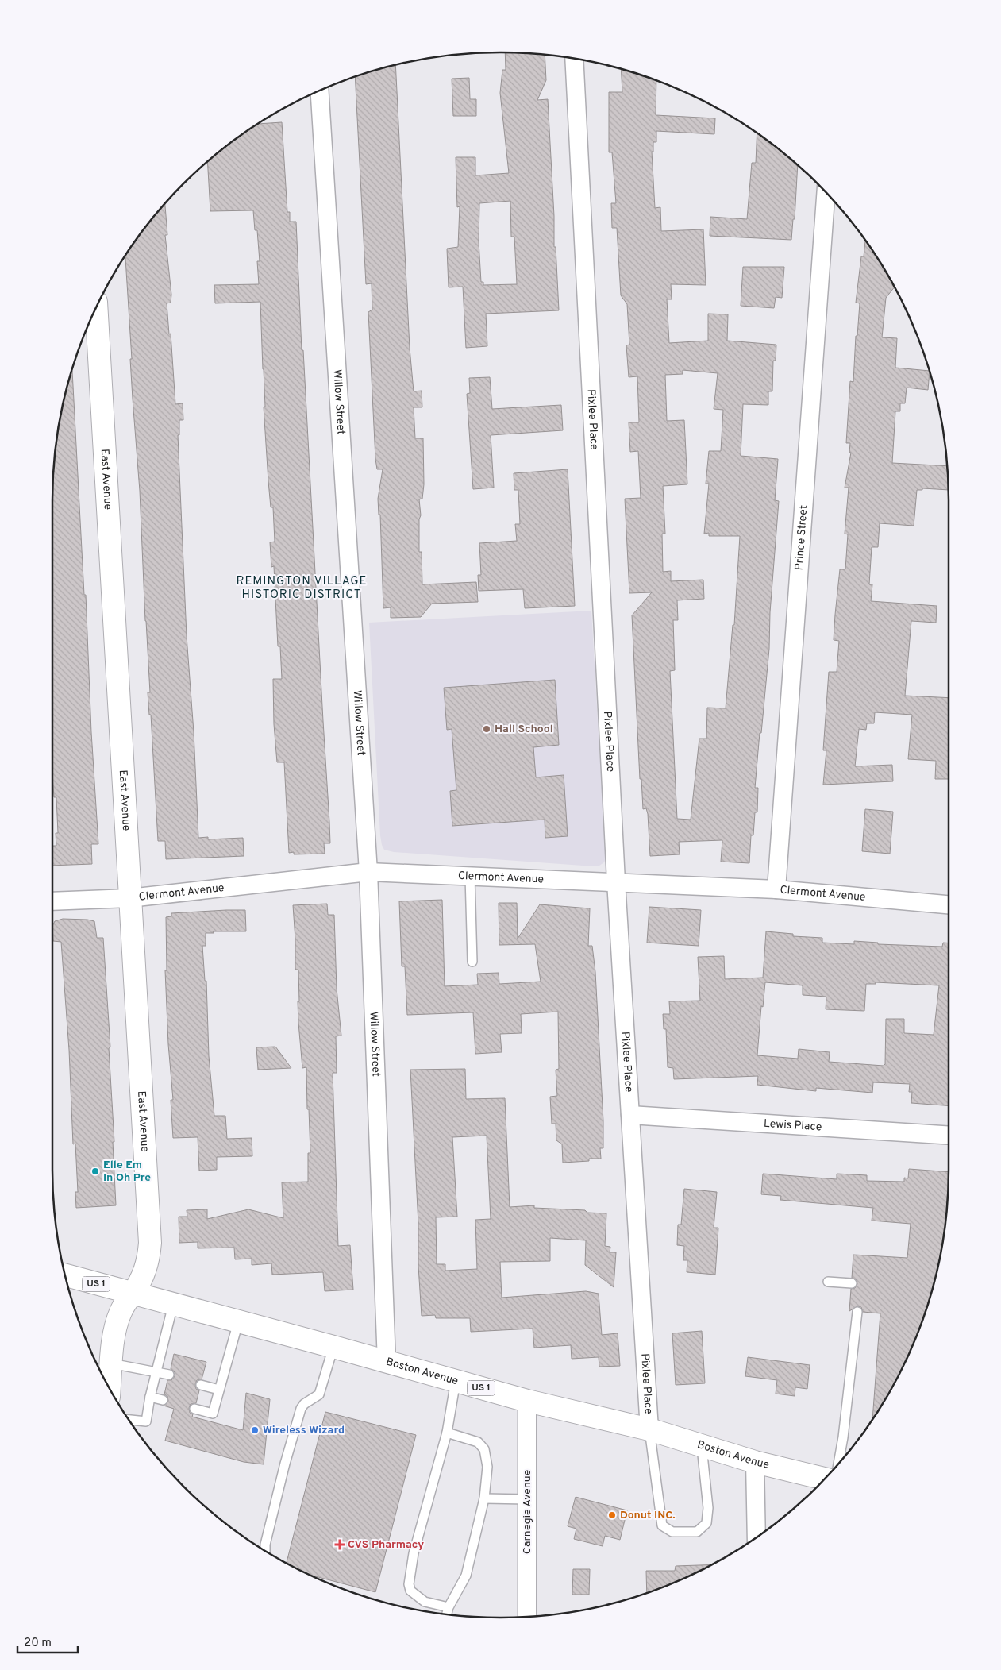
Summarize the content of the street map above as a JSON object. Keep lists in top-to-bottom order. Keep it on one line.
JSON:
{"streets":{"street":["Willow Street","Pixlee Place","East Avenue","Prince Street","Clermont Avenue","Lewis Place","US 1","Boston Avenue","Carnegie Avenue"]},"crossings":[["Willow Street","Clermont Avenue"],["Willow Street","Boston Avenue"],["Pixlee Place","Clermont Avenue"],["Pixlee Place","Lewis Place"],["Pixlee Place","Boston Avenue"],["East Avenue","Clermont Avenue"],["East Avenue","Boston Avenue"],["Prince Street","Clermont Avenue"],["Boston Avenue","Carnegie Avenue"]],"districts":["REMINGTON VILLAGE HISTORIC DISTRICT"],"places":{"other":["Hall School","Elle Em In Oh Pre","Wireless Wizard","Donut INC."],"health":["CVS Pharmacy"]},"scale_bar":"20 m"}
